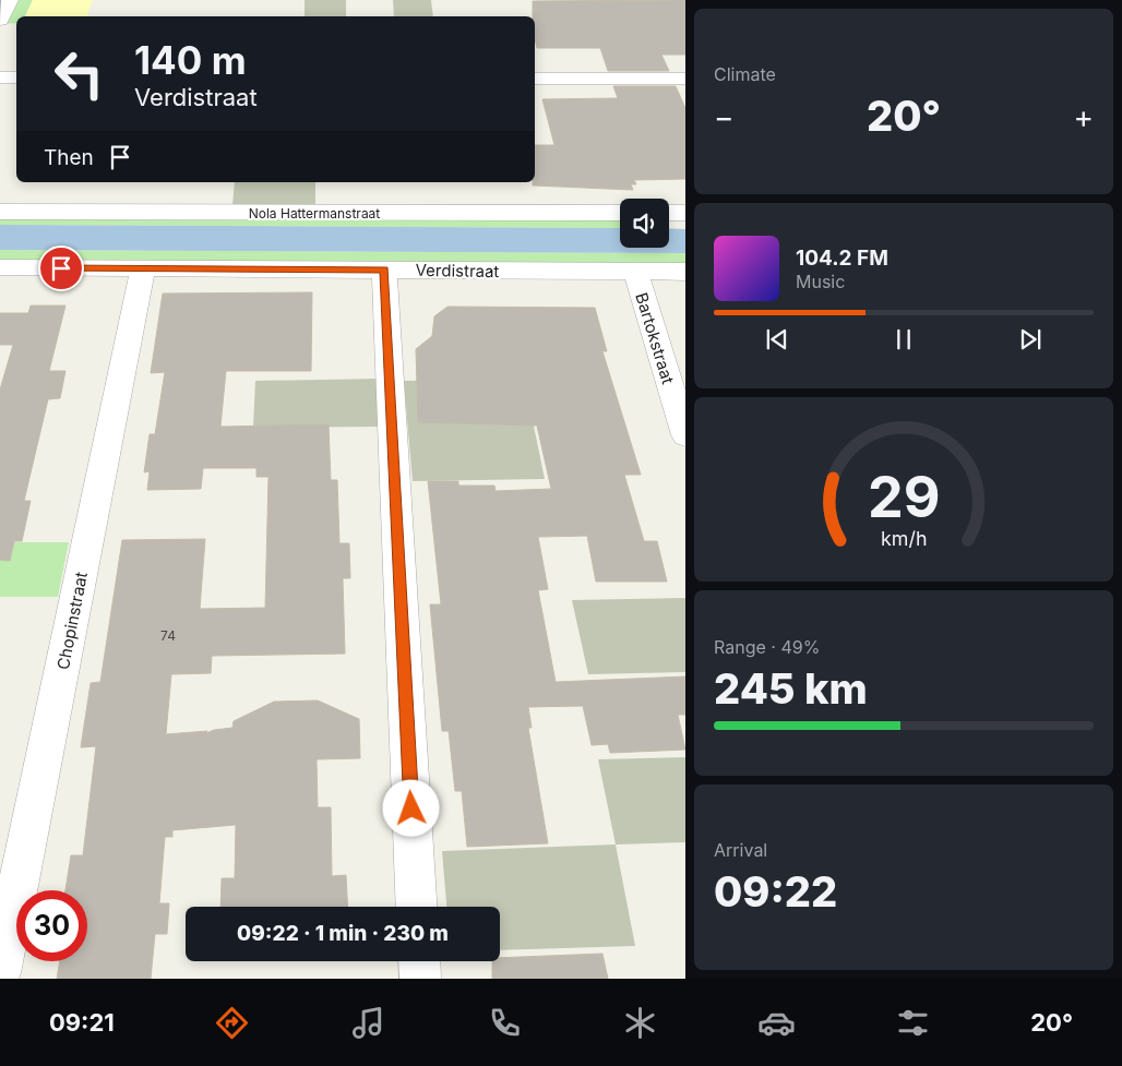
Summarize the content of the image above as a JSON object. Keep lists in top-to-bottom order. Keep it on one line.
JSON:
{"streets":{"street":["Nola Hattermanstraat","Verdistraat","Bartokstraat","Chopinstraat"]},"crossings":[["Verdistraat","Bartokstraat"],["Verdistraat","Chopinstraat"]],"house_numbers":["74"],"page":{"tile":["Climate",["Range · 49%","245 km"],["Arrival","09:22"]],"turn":["140 m","Verdistraat"],"heat":["−","20°","+"],"then":"Then","song":["104.2 FM","Music"],"limit":"30","trip":"09:22 · 1 min · 230 m","tabs":["09:21","20°"],"gauge":["29","km/h"]}}
